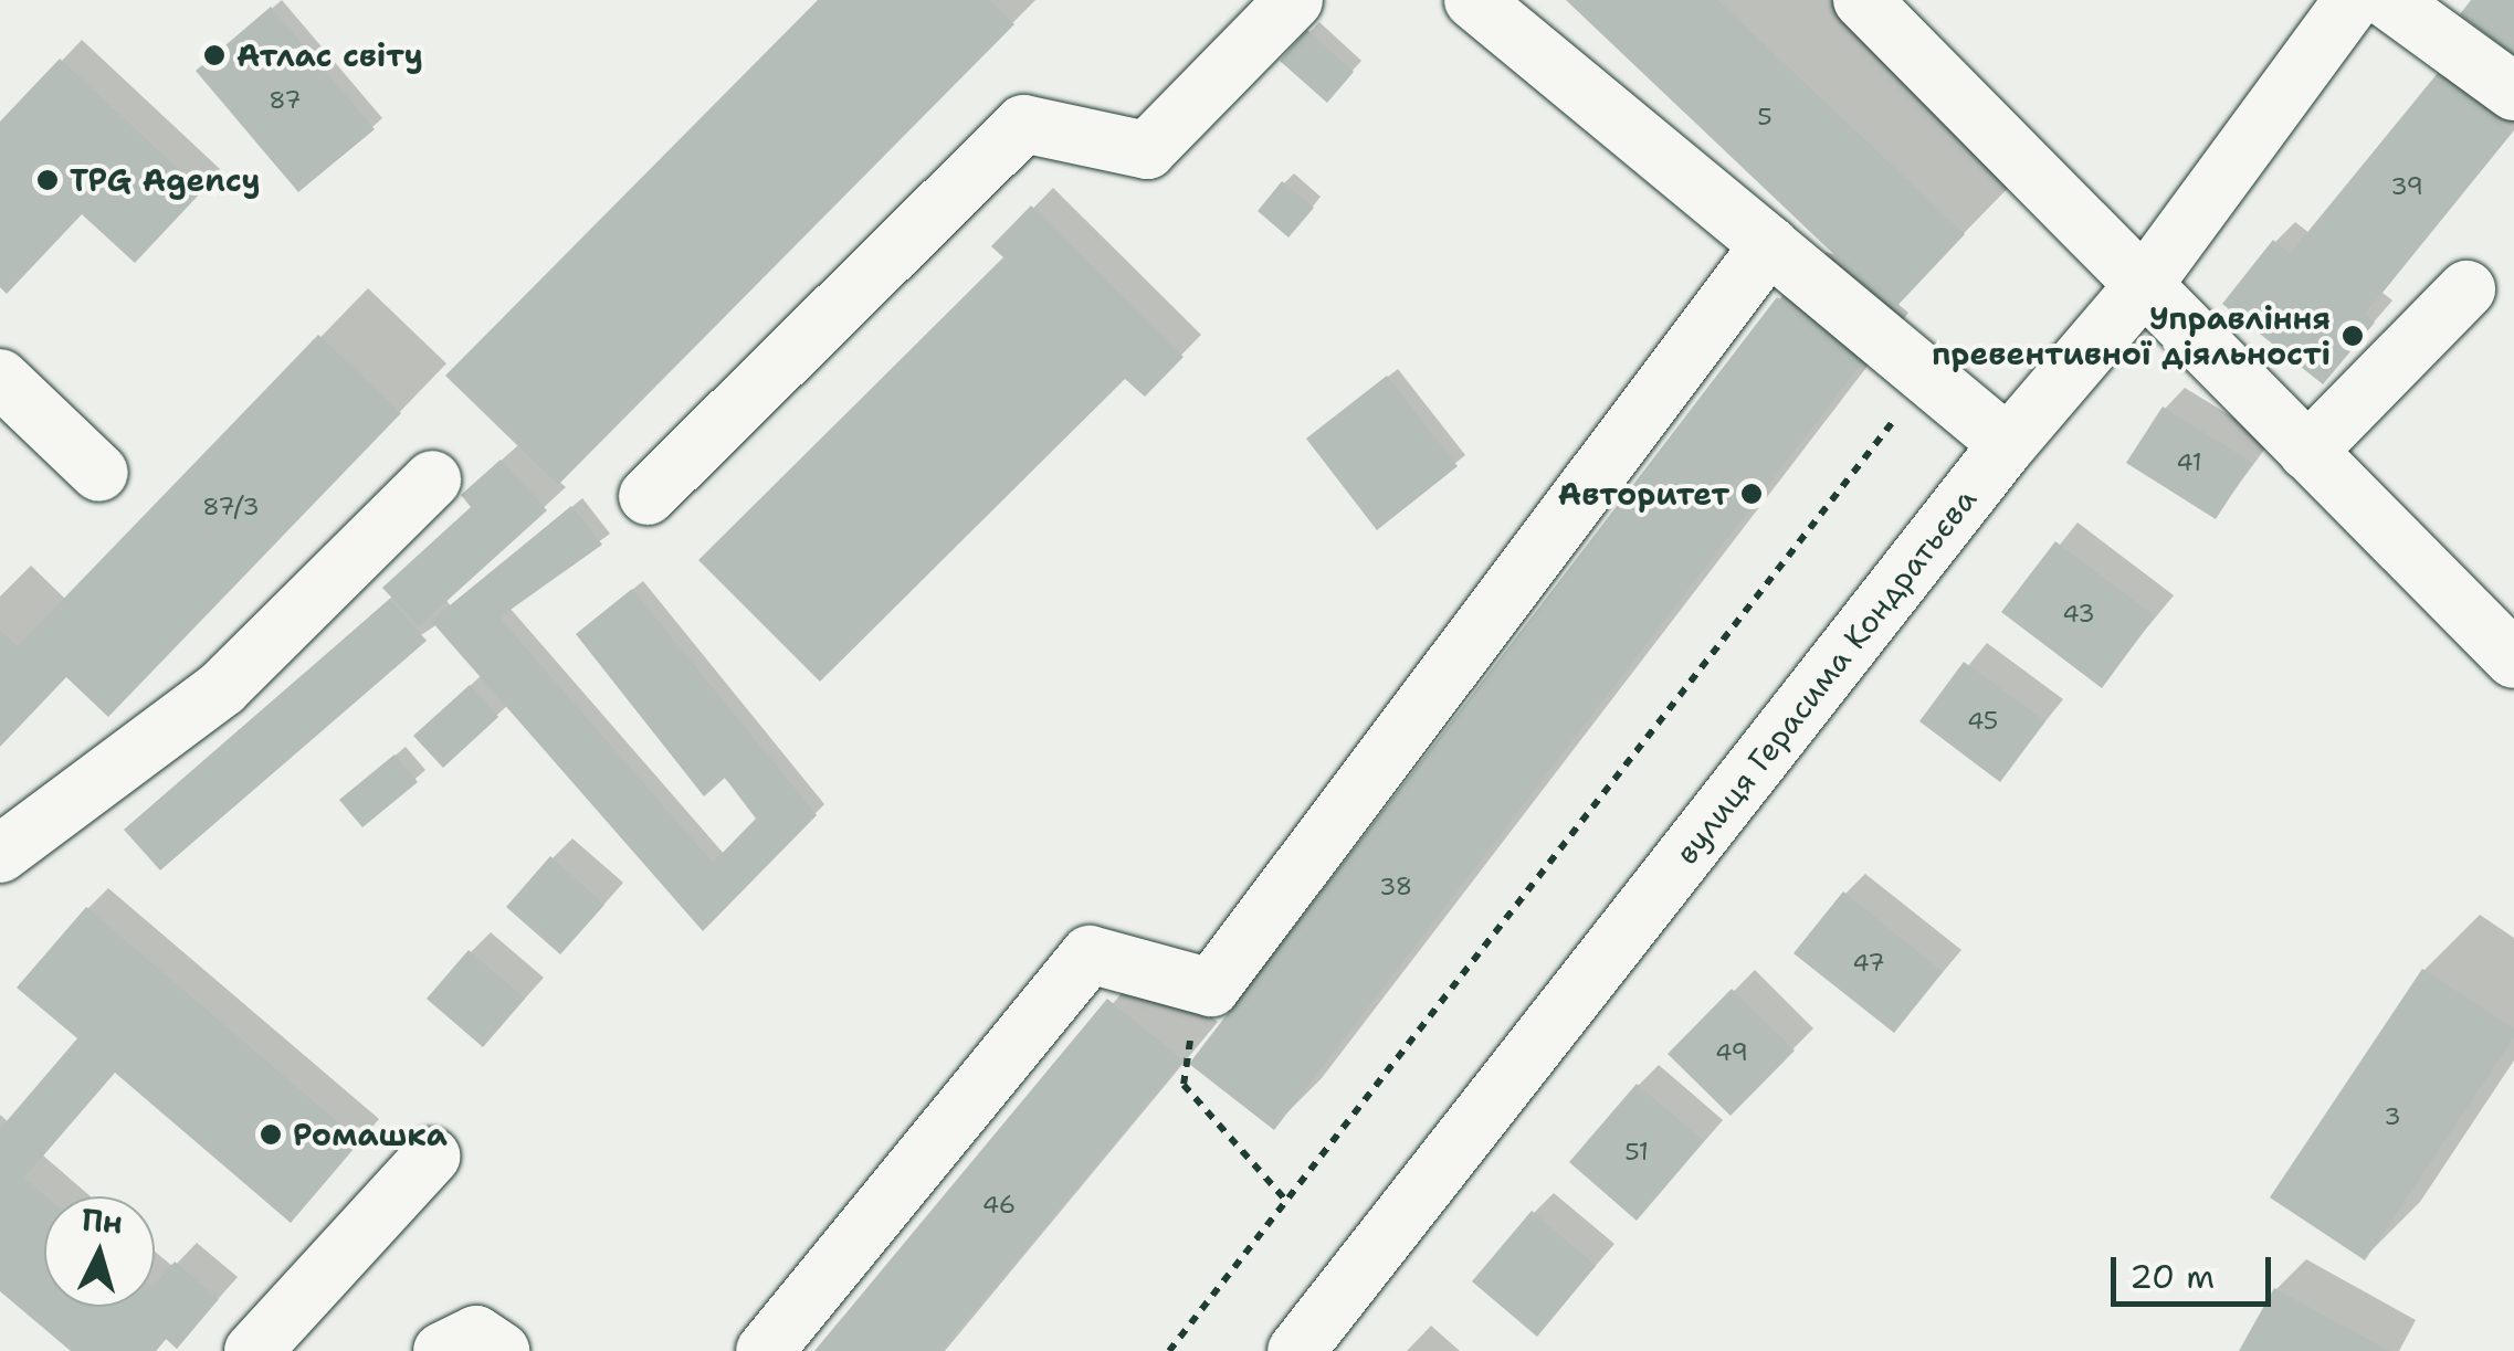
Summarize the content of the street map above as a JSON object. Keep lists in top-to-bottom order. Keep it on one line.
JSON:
{"streets":{"street":["вулиця Герасима Кондратьєва"]},"places":["Атлас світу","TPG Agency","Управління превентивної діяльності","Авторитет","Ромашка"],"house_numbers":["87","5","39","41","87/3","43","45","38","47","49","3","51","46"],"scale_bar":"20 m","north":"top"}
